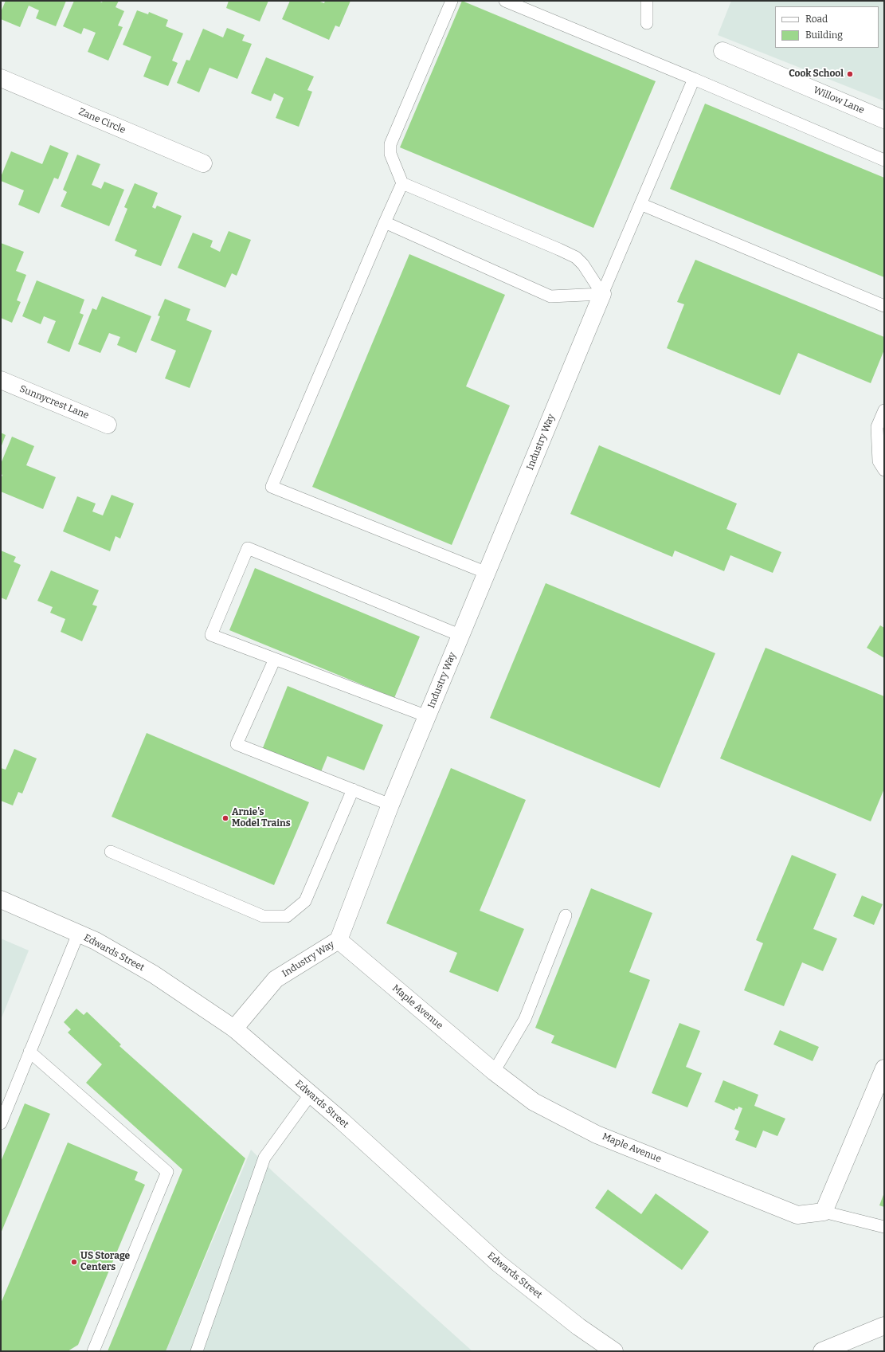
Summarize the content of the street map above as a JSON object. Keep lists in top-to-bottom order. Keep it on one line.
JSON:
{"streets":{"main road":["Willow Lane","Zane Circle","Sunnycrest Lane","Industry Way","Edwards Street","Maple Avenue"]},"crossings":[["Industry Way","Edwards Street"],["Industry Way","Maple Avenue"]],"places":["Cook School","Arnie's Model Trains","US Storage Centers"],"legend":["Road","Building"]}
